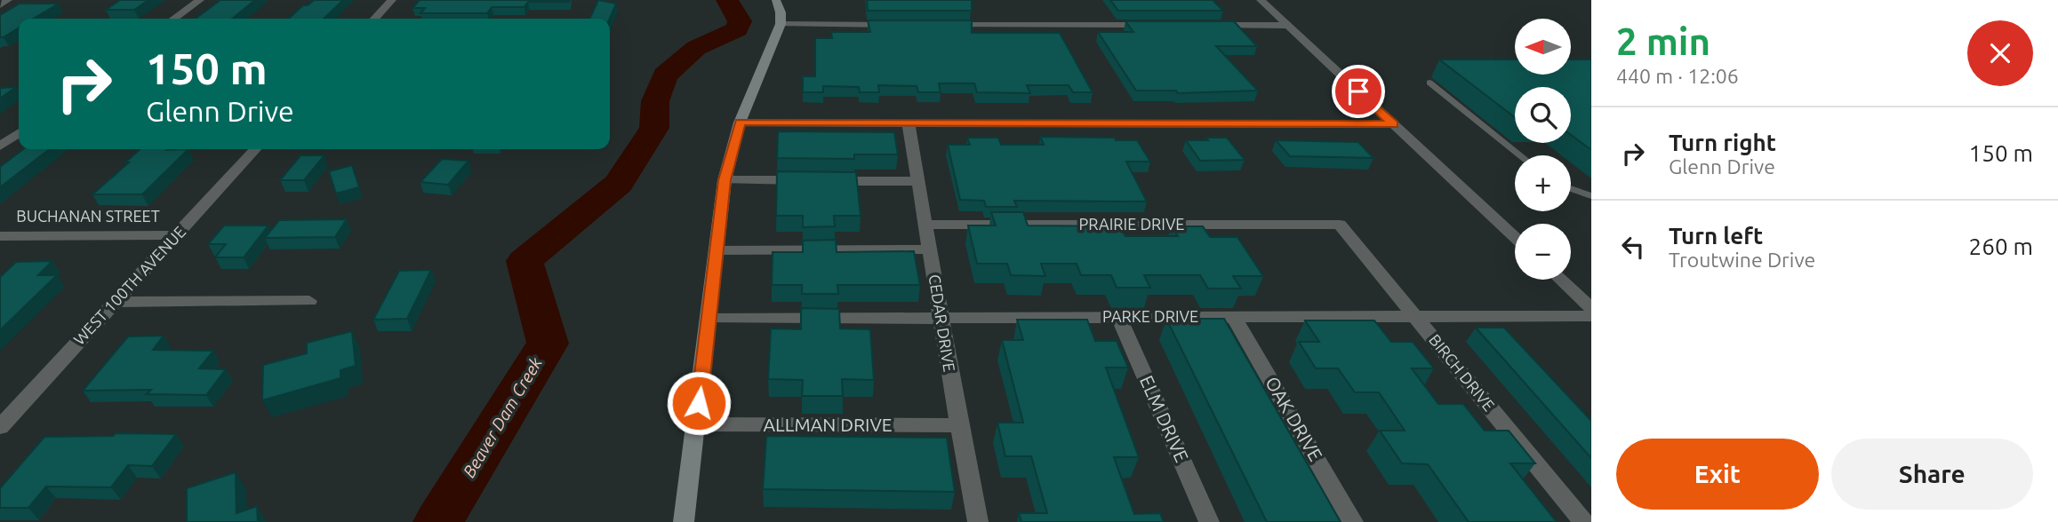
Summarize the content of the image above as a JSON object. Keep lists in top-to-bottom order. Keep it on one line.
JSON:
{"streets":{"street":["BUCHANAN STREET","PRAIRIE DRIVE","WEST 100TH AVENUE","PARKE DRIVE","CEDAR DRIVE","BIRCH DRIVE","ELM DRIVE","OAK DRIVE","ALLMAN DRIVE"]},"crossings":[["BUCHANAN STREET","WEST 100TH AVENUE"],["PRAIRIE DRIVE","CEDAR DRIVE"],["PRAIRIE DRIVE","BIRCH DRIVE"],["PARKE DRIVE","CEDAR DRIVE"],["PARKE DRIVE","BIRCH DRIVE"],["PARKE DRIVE","ELM DRIVE"],["PARKE DRIVE","OAK DRIVE"],["CEDAR DRIVE","ALLMAN DRIVE"]],"water":["Beaver Dam Creek"],"north":"left","page":{"heading":["2 min","440 m · 12:06"],"map_buttons":["+","−"],"turn":["150 m","Glenn Drive"],"list":[{"name":"Turn right","note":"Glenn Drive","value":"150 m"},{"name":"Turn left","note":"Troutwine Drive","value":"260 m"}],"buttons":["Exit","Share"]}}
